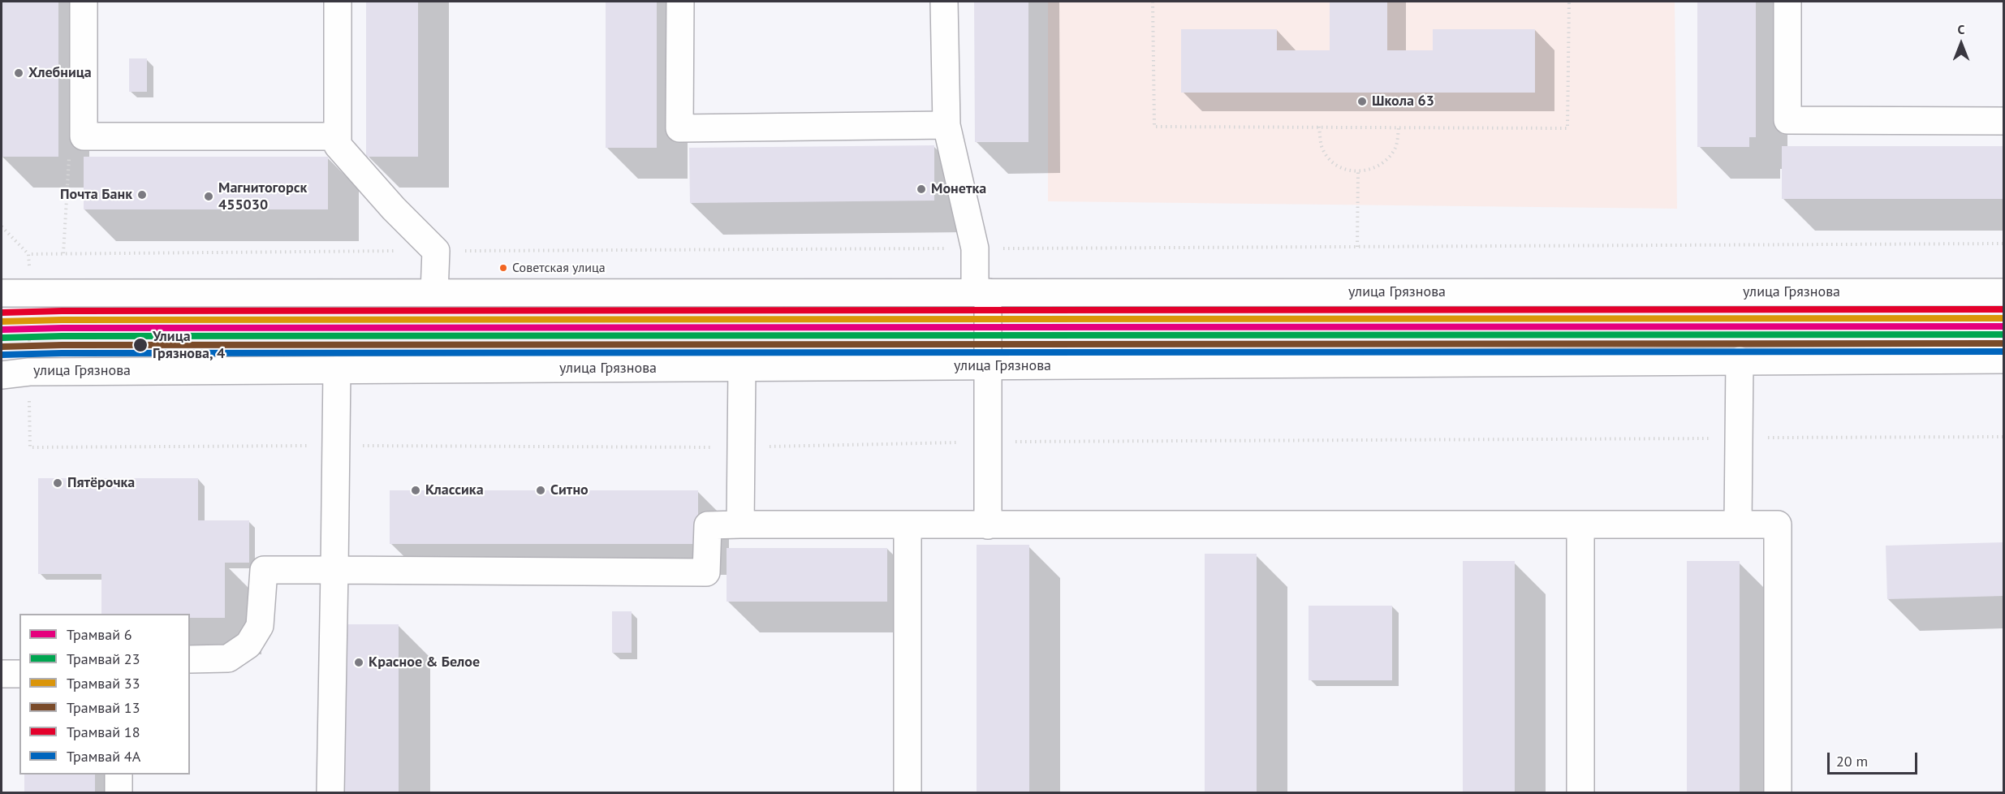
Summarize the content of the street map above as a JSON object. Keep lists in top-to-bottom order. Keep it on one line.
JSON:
{"streets":{"main road":["улица Грязнова"]},"places":["Хлебница","Школа 63","Монетка","Почта Банк","Магнитогорск 455030","Советская улица","Улица Грязнова, 4","Пятёрочка","Классика","Ситно","Красное & Белое"],"lines":["tram line 18","tram line 33","tram line 6","tram line 23","tram line 13","tram line 4А"],"legend":["Трамвай 6","Трамвай 23","Трамвай 33","Трамвай 13","Трамвай 18","Трамвай 4А"],"scale_bar":"20 m","north":"top"}
